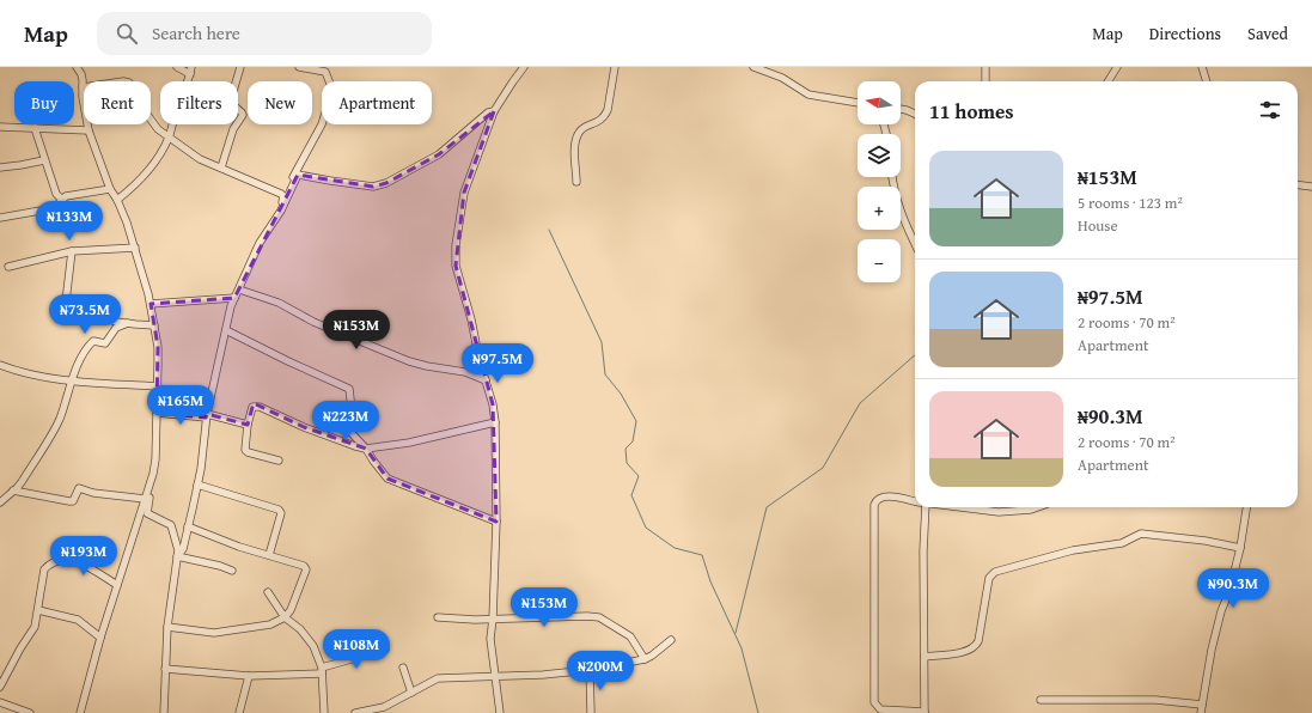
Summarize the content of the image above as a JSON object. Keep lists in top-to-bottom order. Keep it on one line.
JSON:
{"north":"left","page":{"header":"Map","search":"Search here","nav":["Map","Directions","Saved"],"map_buttons":["+","−"],"chip":["Buy","Rent","Filters","New","Apartment"],"heading":"11 homes","list":[{"name":"₦153M","note":"5 rooms · 123 m² · House"},{"name":"₦97.5M","note":"2 rooms · 70 m² · Apartment"},{"name":"₦90.3M","note":"2 rooms · 70 m² · Apartment"}],"price":["₦133M","₦73.5M","₦153M","₦97.5M","₦165M","₦223M","₦193M","₦90.3M","₦153M","₦108M","₦200M"]}}
